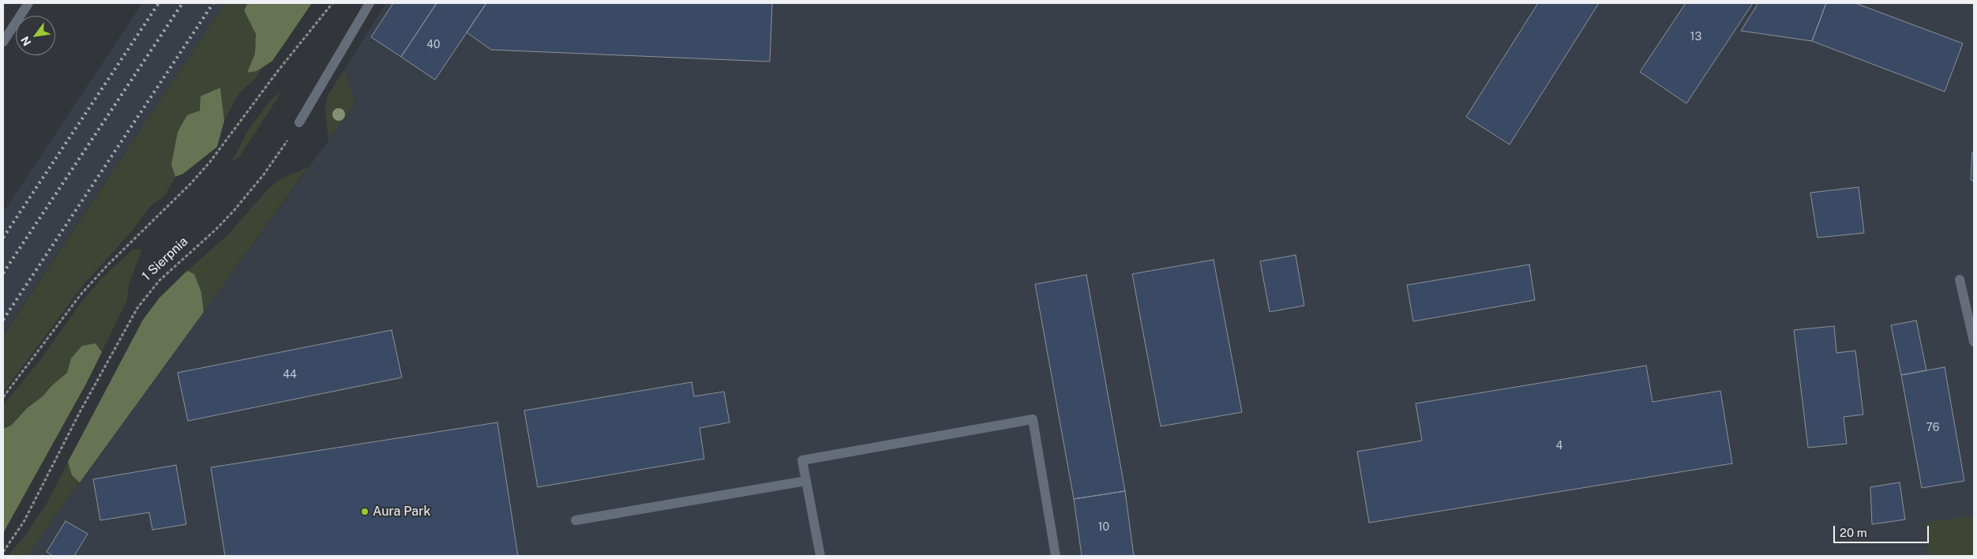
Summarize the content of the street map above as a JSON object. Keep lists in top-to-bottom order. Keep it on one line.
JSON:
{"streets":{"path":["1 Sierpnia"]},"places":["Aura Park"],"house_numbers":["13","40","44","76","4","10"],"scale_bar":"20 m","north":"bottom left"}
